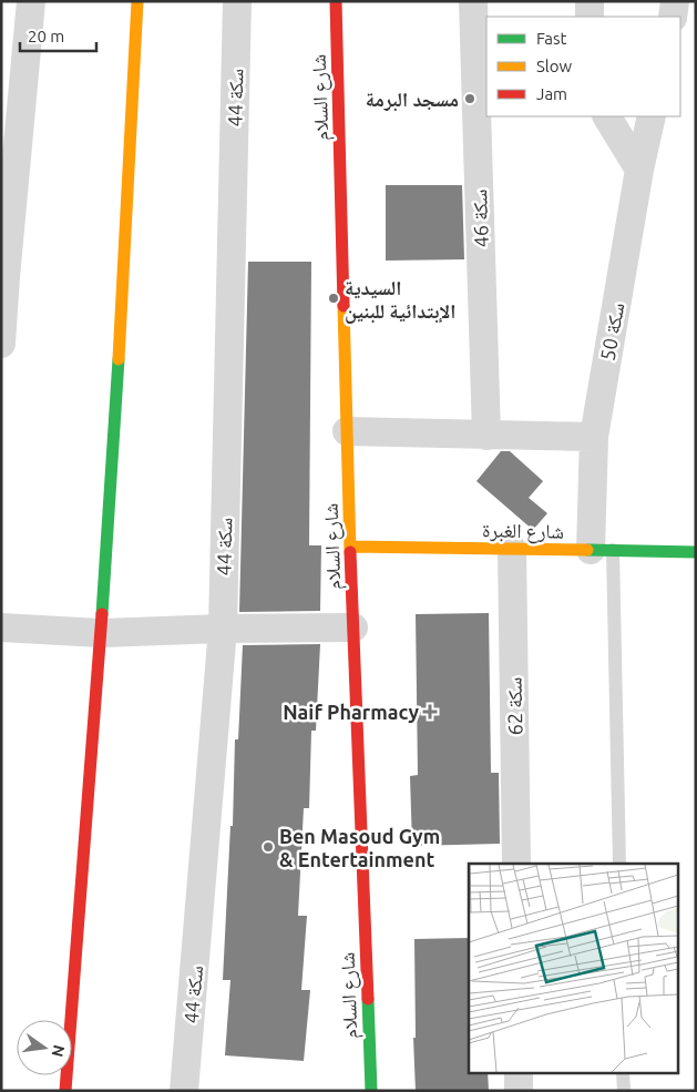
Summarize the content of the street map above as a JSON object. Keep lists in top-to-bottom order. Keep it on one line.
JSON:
{"streets":{"street":["سكة 44","شارع السلام","سكة 46","سكة 50","شارع الغبرة","سكة 62"]},"crossings":[["شارع السلام","شارع الغبرة"],["سكة 50","شارع الغبرة"],["شارع الغبرة","سكة 62"]],"places":{"other":["مسجد البرمة","السيدية الإبتدائية للبنين","Ben Masoud Gym & Entertainment"],"health":["Naif Pharmacy"]},"legend":["Fast","Slow","Jam"],"scale_bar":"20 m","north":"right"}
